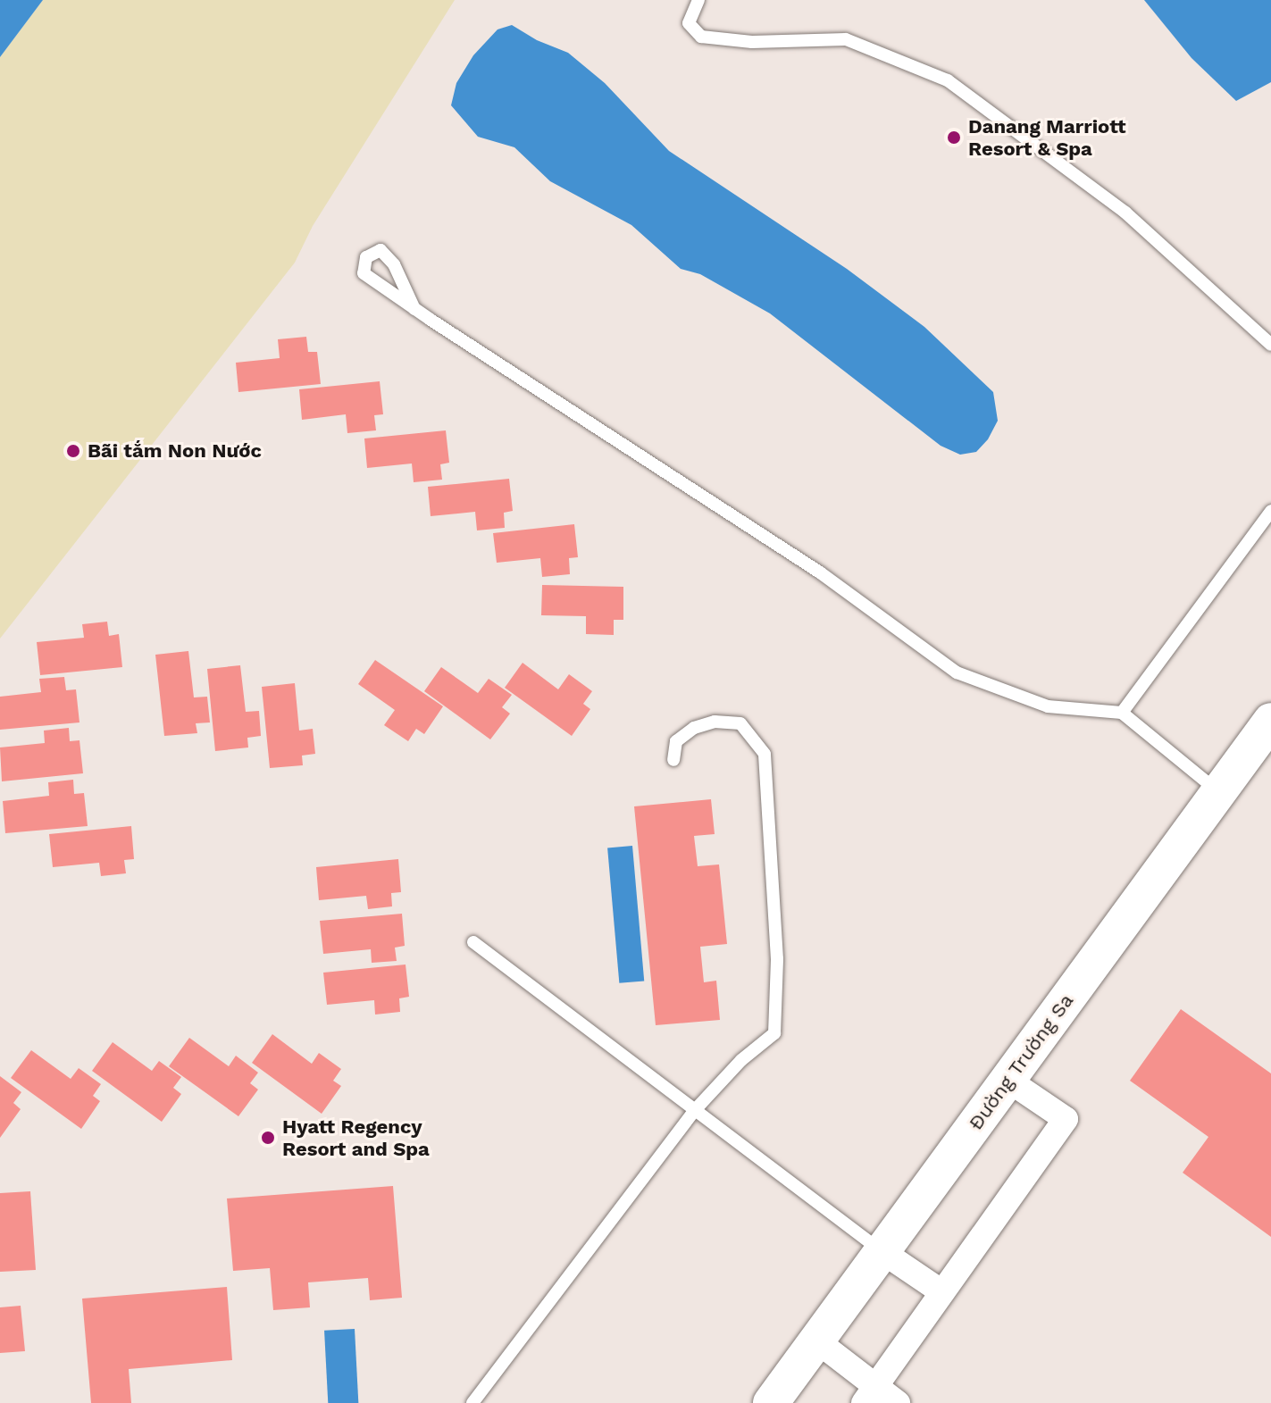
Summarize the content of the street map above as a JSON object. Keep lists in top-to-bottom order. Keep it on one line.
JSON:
{"streets":{"main road":["Đường Trường Sa"]},"places":["Danang Marriott Resort & Spa","Bãi tắm Non Nước","Hyatt Regency Resort and Spa"]}
